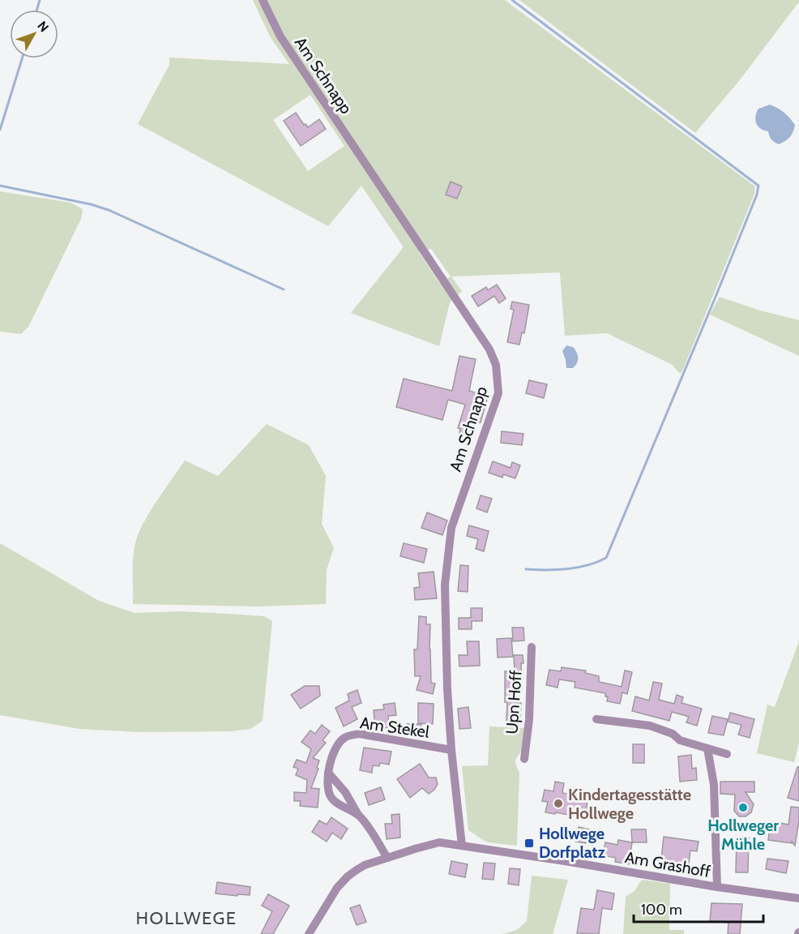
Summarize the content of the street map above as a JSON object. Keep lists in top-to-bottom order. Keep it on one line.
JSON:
{"streets":{"street":["Am Schnapp","Upn Hoff","Am Stekel","Am Grashoff"]},"crossings":[["Am Schnapp","Am Stekel"],["Am Schnapp","Am Grashoff"],["Am Stekel","Am Grashoff"]],"districts":["HOLLWEGE"],"places":{"other":["Kindertagesstätte Hollwege","Hollweger Mühle"],"transit":["Hollwege Dorfplatz"]},"scale_bar":"100 m","north":"top right"}
